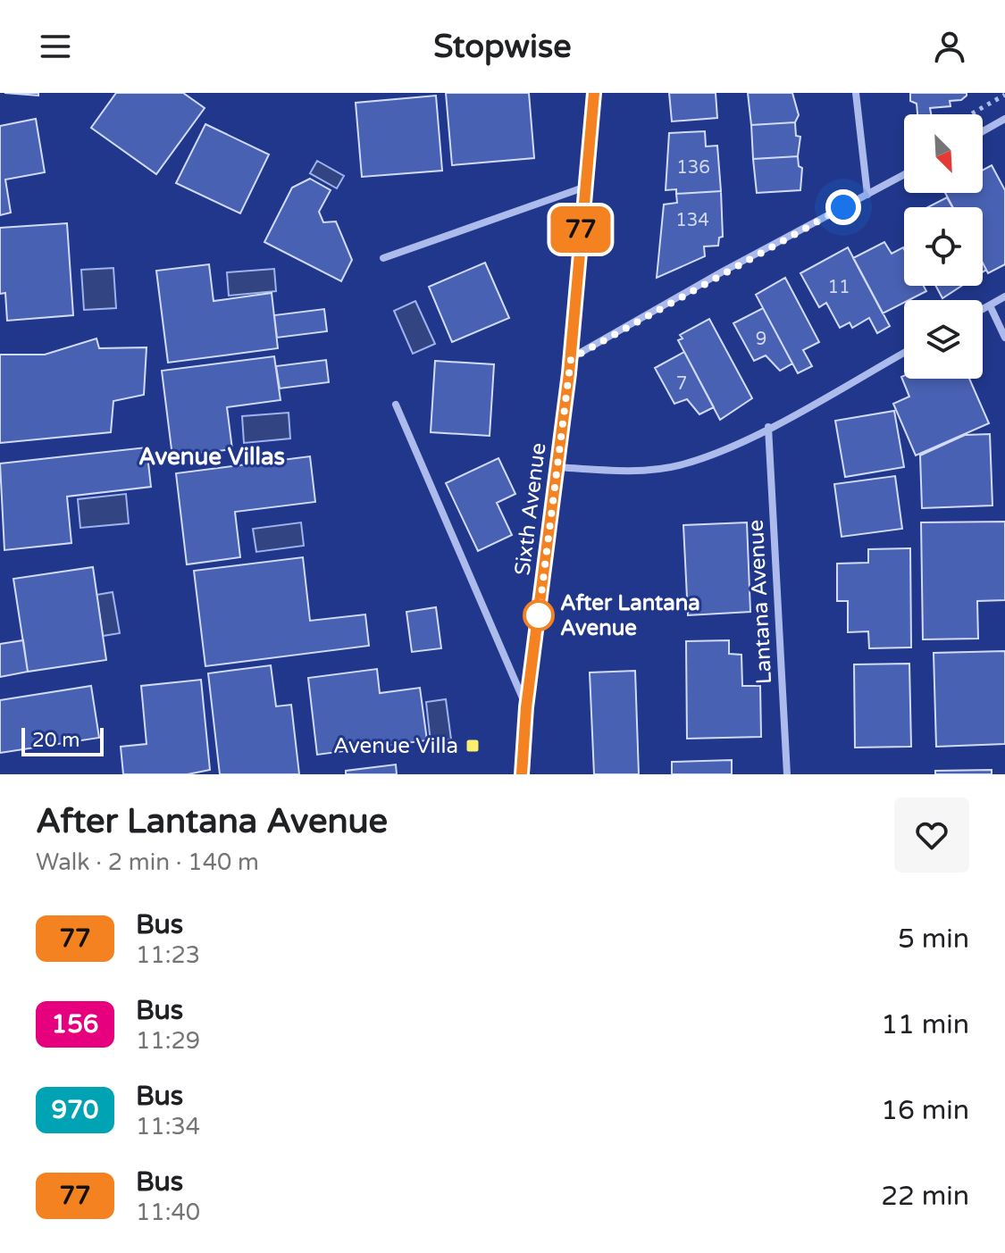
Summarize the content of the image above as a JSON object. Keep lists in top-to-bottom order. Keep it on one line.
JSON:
{"streets":{"main road":["Sixth Avenue"],"street":["Lantana Avenue"]},"districts":["Avenue Villas"],"places":{"other":["After Lantana Avenue"],"transit":["Avenue Villa"]},"lines":["bus line 77"],"house_numbers":["136","134","11","9","7"],"scale_bar":"20 m","north":"bottom right","page":{"header":"Stopwise","on_map":"77","scale":"20 m","heading":["After Lantana Avenue","Walk · 2 min · 140 m"],"list":[{"mark":"77","name":"Bus","note":"11:23","value":"5 min"},{"mark":"156","name":"Bus","note":"11:29","value":"11 min"},{"mark":"970","name":"Bus","note":"11:34","value":"16 min"},{"mark":"77","name":"Bus","note":"11:40","value":"22 min"}]}}
